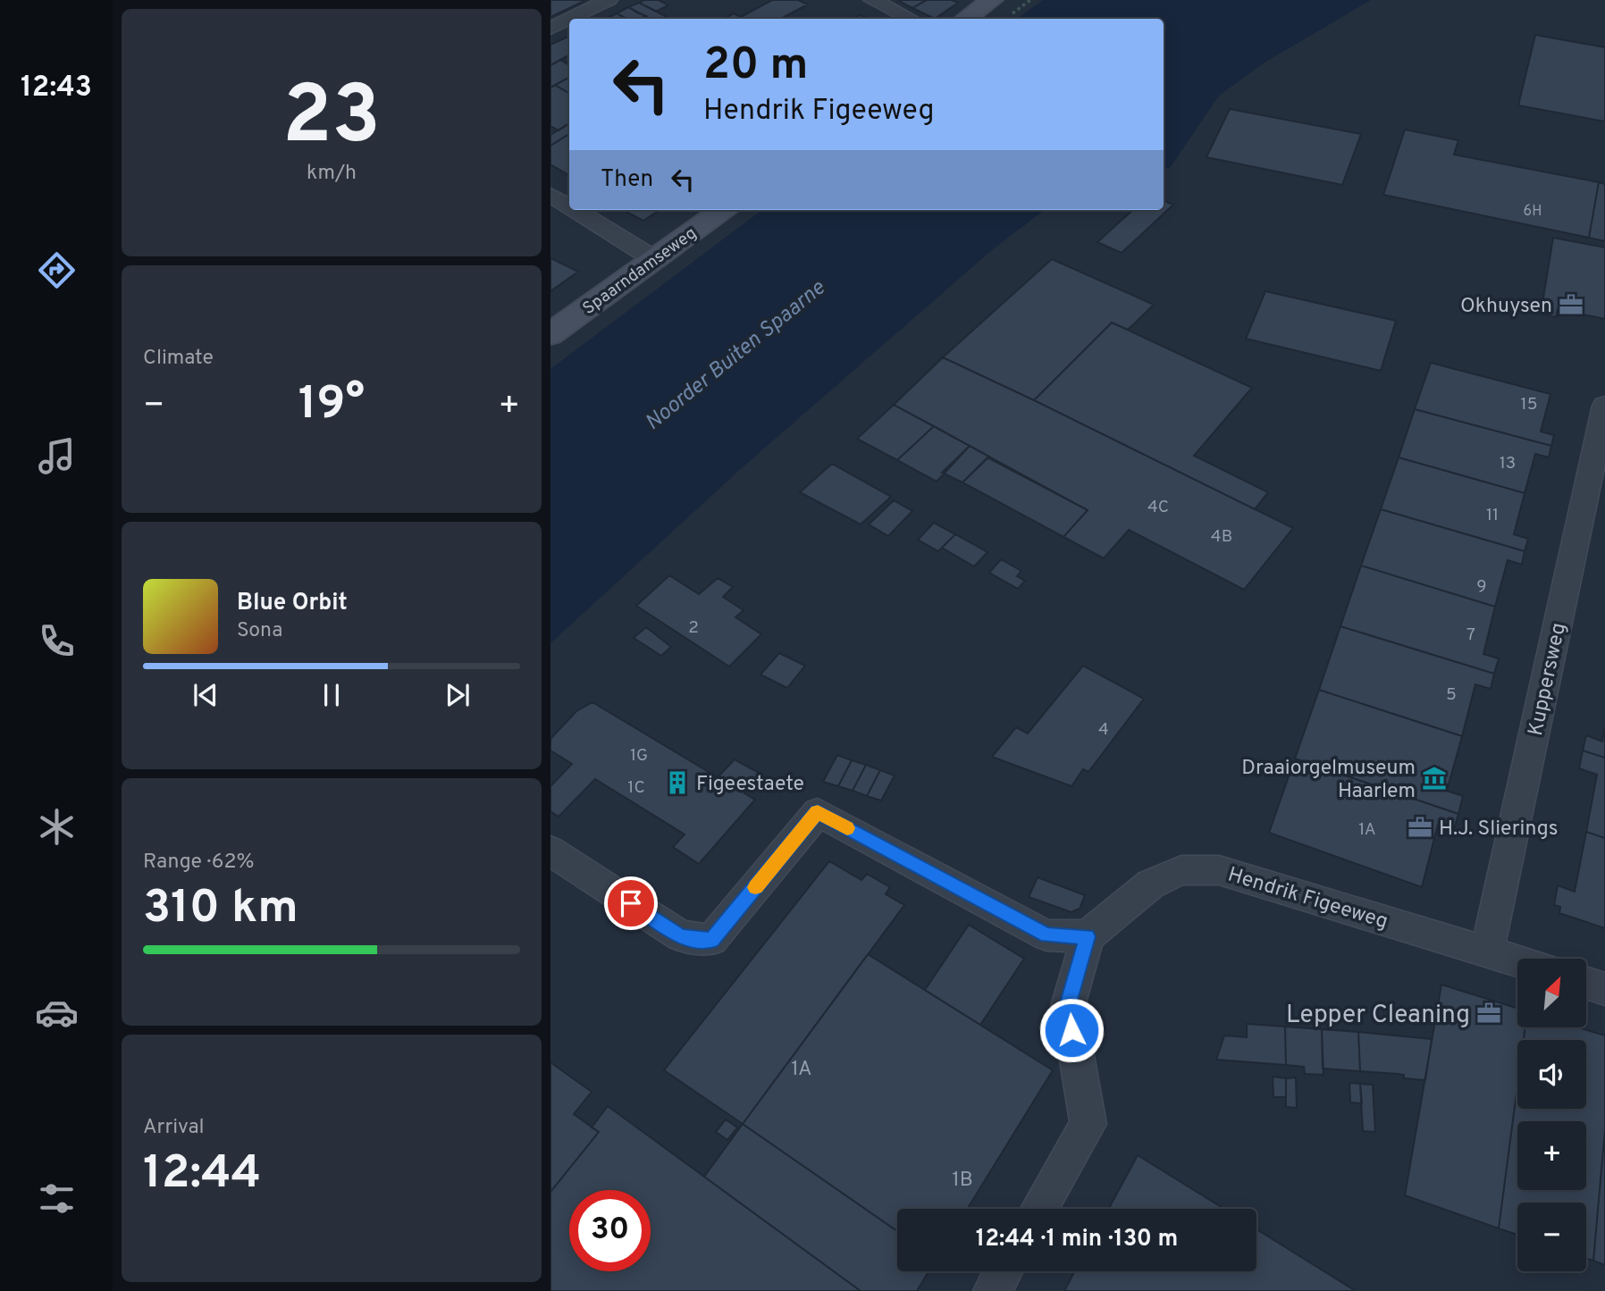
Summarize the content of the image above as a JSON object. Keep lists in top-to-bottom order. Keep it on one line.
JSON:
{"streets":{"main road":["Spaarndamseweg"],"street":["Kuppersweg","Hendrik Figeeweg"]},"crossings":[["Kuppersweg","Hendrik Figeeweg"]],"water":["Noorder Buiten Spaarne"],"places":{"office":["Okhuysen","H.J. Slierings","Lepper Cleaning"],"museum":["Draaiorgelmuseum Haarlem"],"building":["Figeestaete"]},"house_numbers":["6H","15","13","4C","11","4B","9","2","7","5","4","1G","1C","1A","1A","1B"],"north":"top right","page":{"tabs":"12:43","tile":[["23","km/h"],"Climate",["Range · 62%","310 km"],["Arrival","12:44"]],"turn":["20 m","Hendrik Figeeweg"],"then":"Then","heat":["−","19°","+"],"song":["Blue Orbit","Sona"],"map_buttons":["+","−"],"limit":"30","trip":"12:44 · 1 min · 130 m"}}
